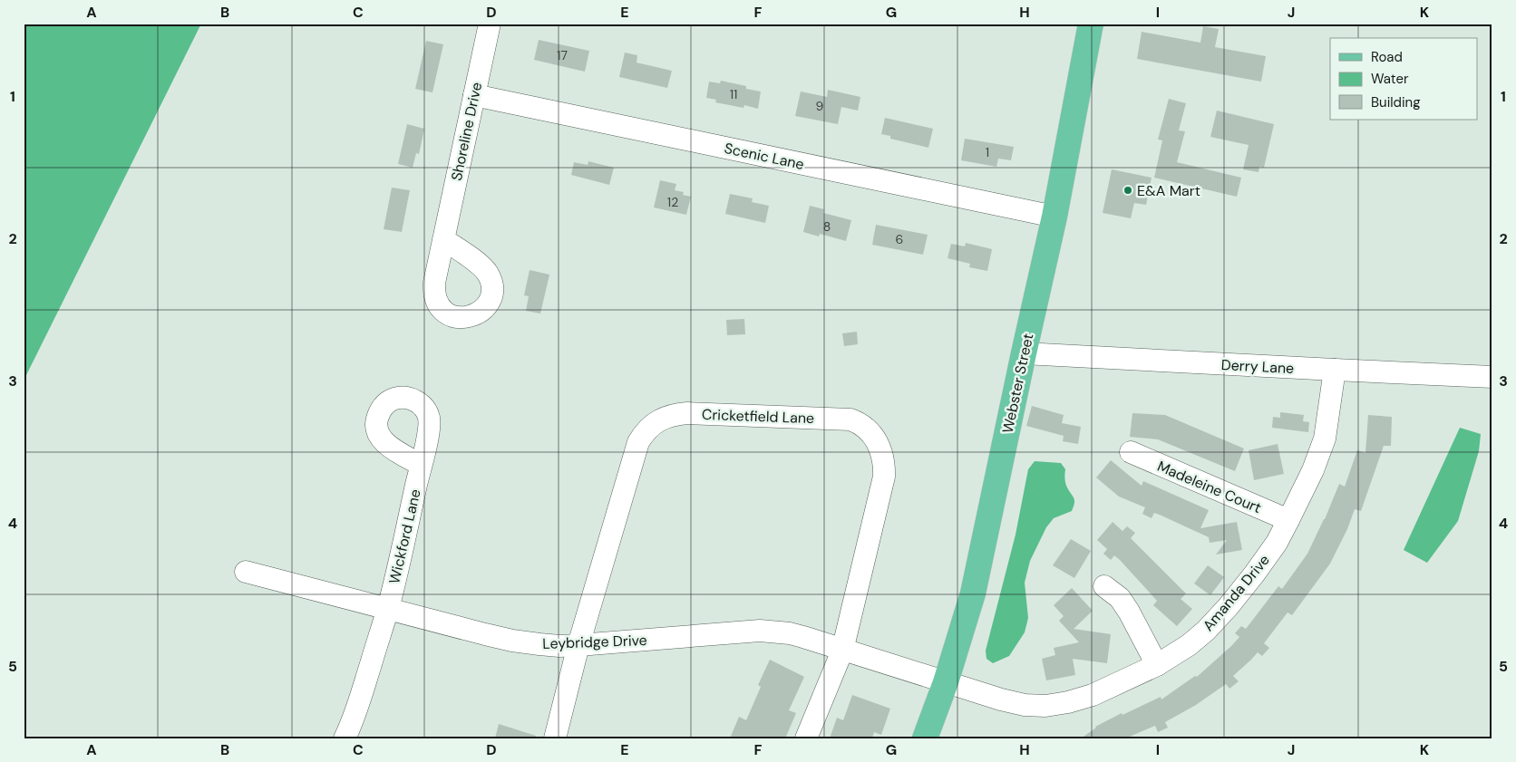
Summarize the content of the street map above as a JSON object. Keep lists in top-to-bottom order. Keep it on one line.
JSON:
{"streets":{"main road":["Webster Street"],"street":["Shoreline Drive","Scenic Lane","Derry Lane","Cricketfield Lane","Madeleine Court","Wickford Lane","Amanda Drive","Leybridge Drive"]},"crossings":[["Shoreline Drive","Scenic Lane"],["Scenic Lane","Webster Street"],["Derry Lane","Webster Street"],["Derry Lane","Amanda Drive"],["Webster Street","Amanda Drive"],["Webster Street","Leybridge Drive"],["Cricketfield Lane","Leybridge Drive"],["Madeleine Court","Amanda Drive"],["Wickford Lane","Leybridge Drive"],["Amanda Drive","Leybridge Drive"]],"places":["E&A Mart"],"house_numbers":["17","11","9","1","12","8","6"],"legend":["Road","Water","Building"],"grid":{"columns":["A","B","C","D","E","F","G","H","I","J","K"],"rows":["1","2","3","4","5"]}}
